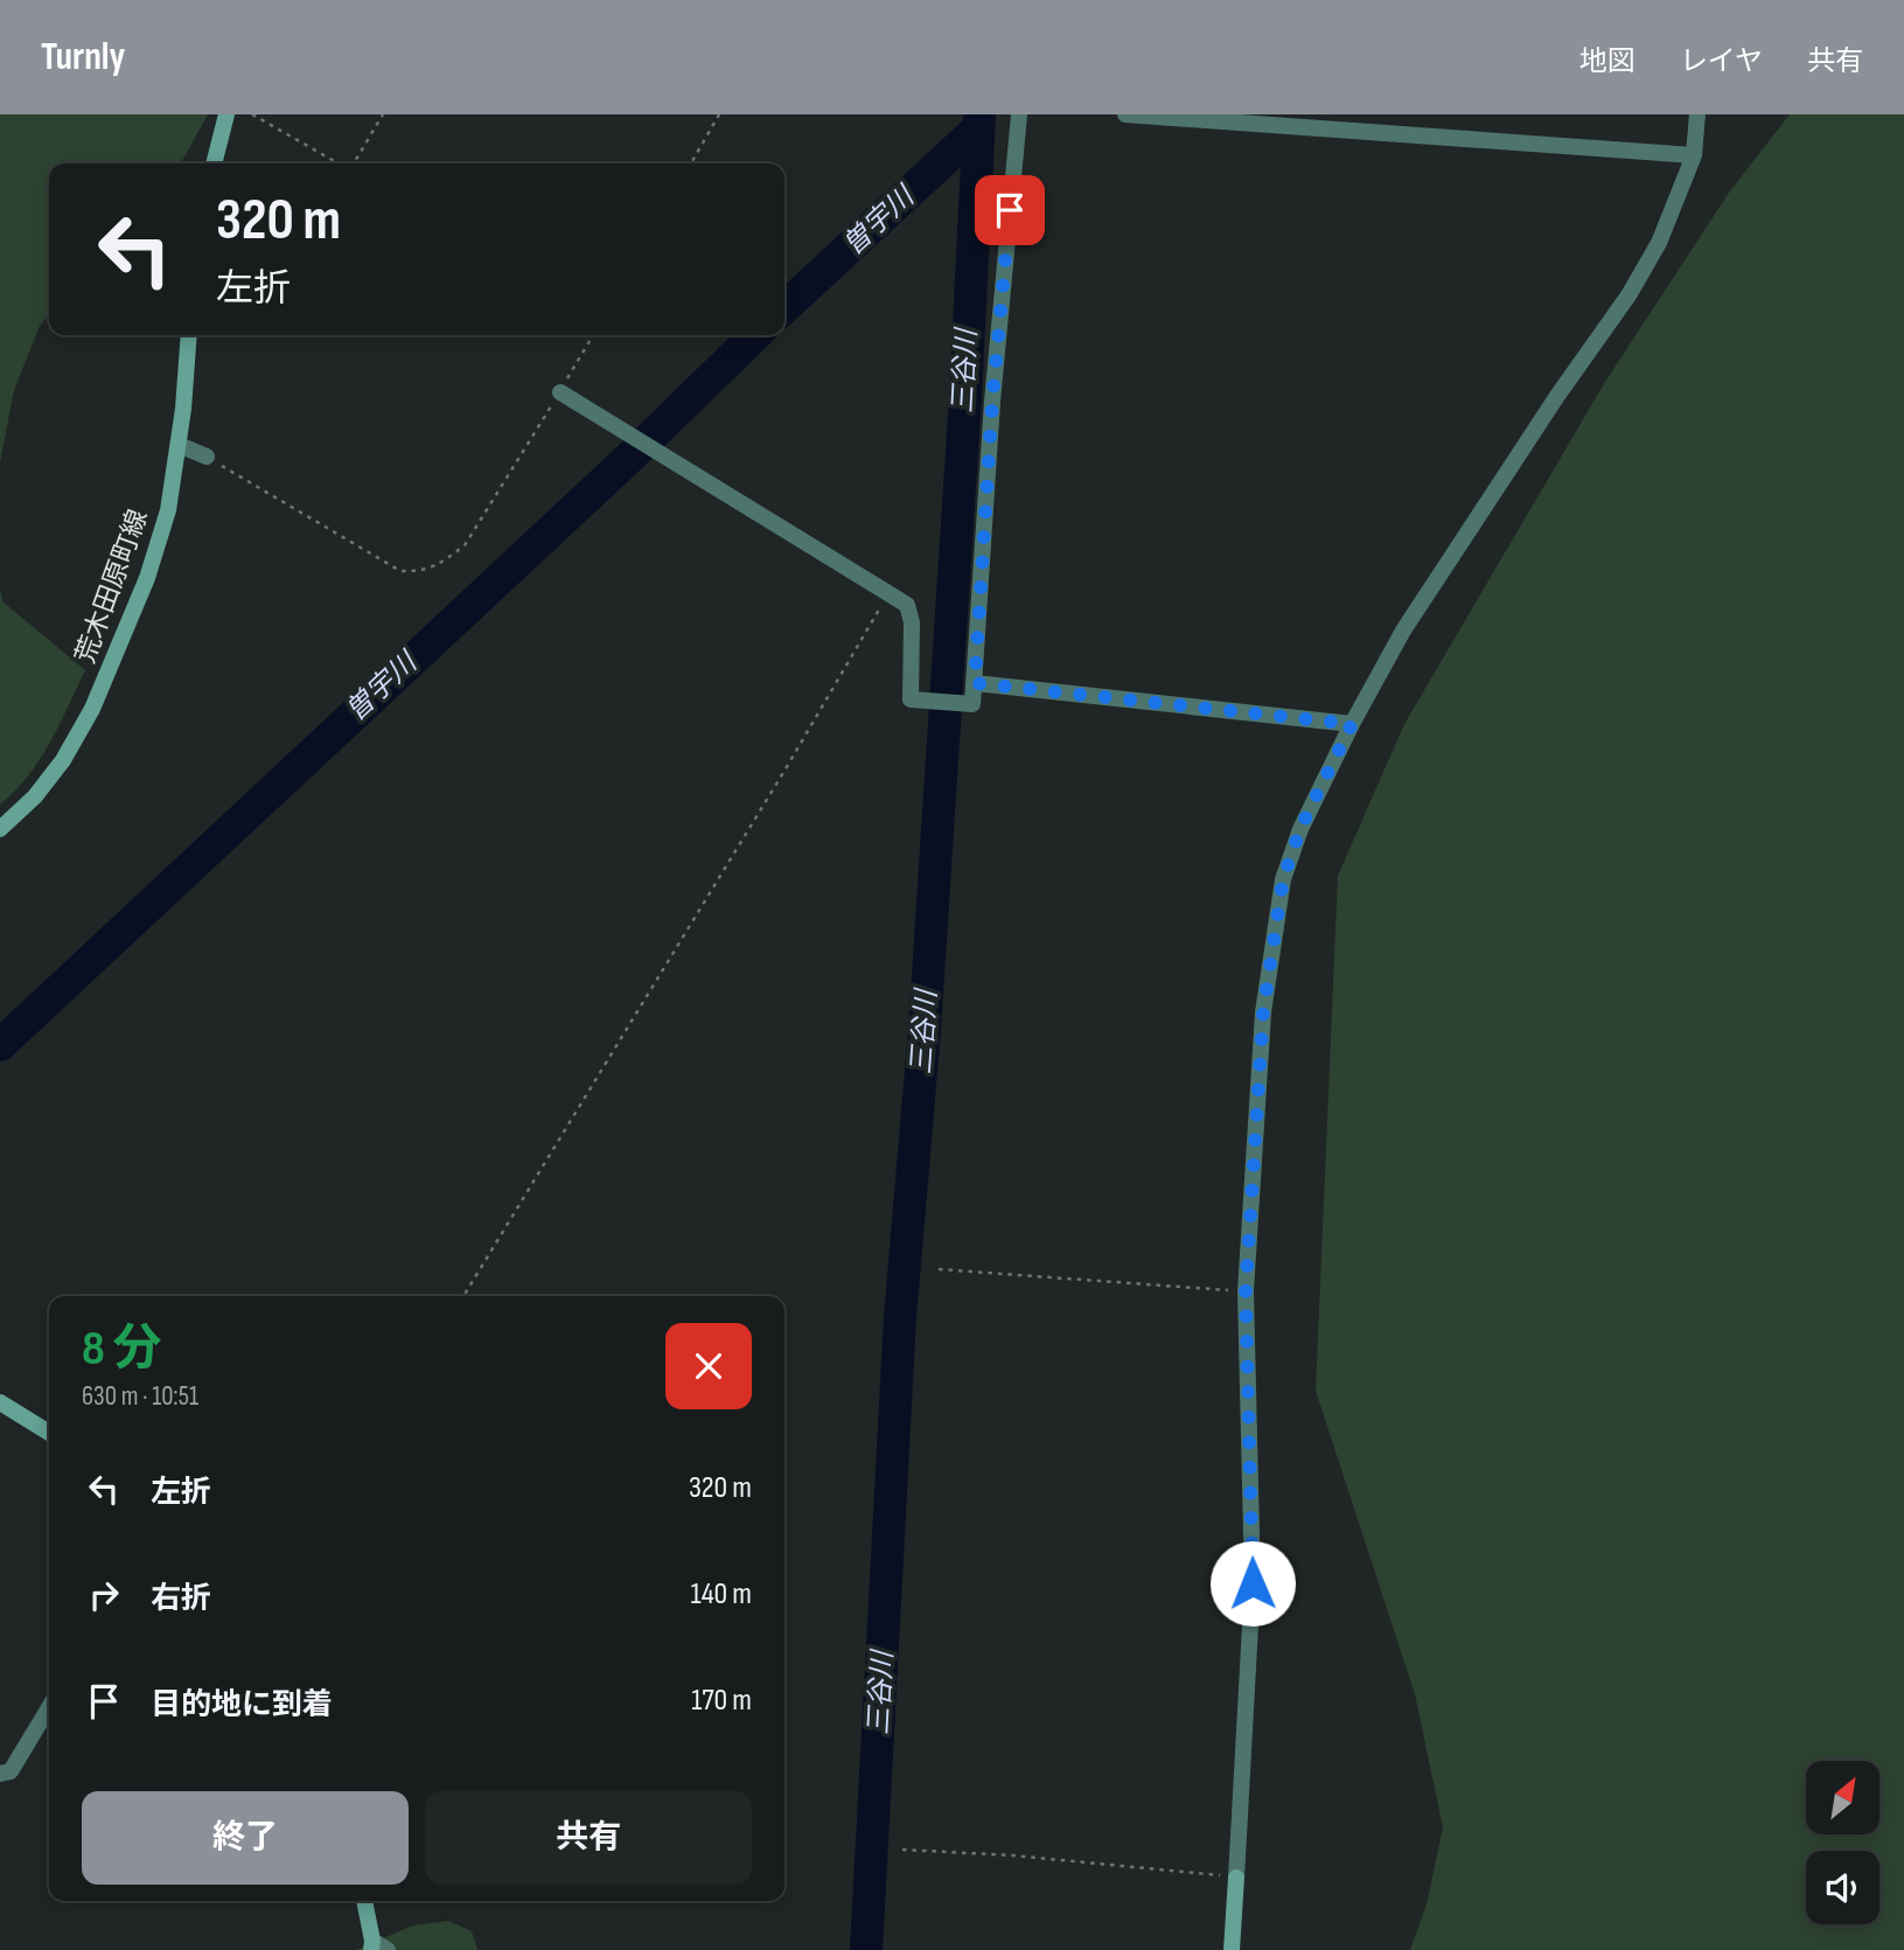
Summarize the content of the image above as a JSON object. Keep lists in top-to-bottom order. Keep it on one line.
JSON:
{"streets":{"main road":["荒木田原町線"]},"water":["曽宇川","三谷川"],"north":"top right","page":{"header":"Turnly","nav":["地図","レイヤ","共有"],"turn":["320 m","左折"],"heading":["8 分","630 m · 10:51"],"list":[{"name":"左折","value":"320 m"},{"name":"右折","value":"140 m"},{"name":"目的地に到着","value":"170 m"}],"buttons":["終了","共有"]}}
